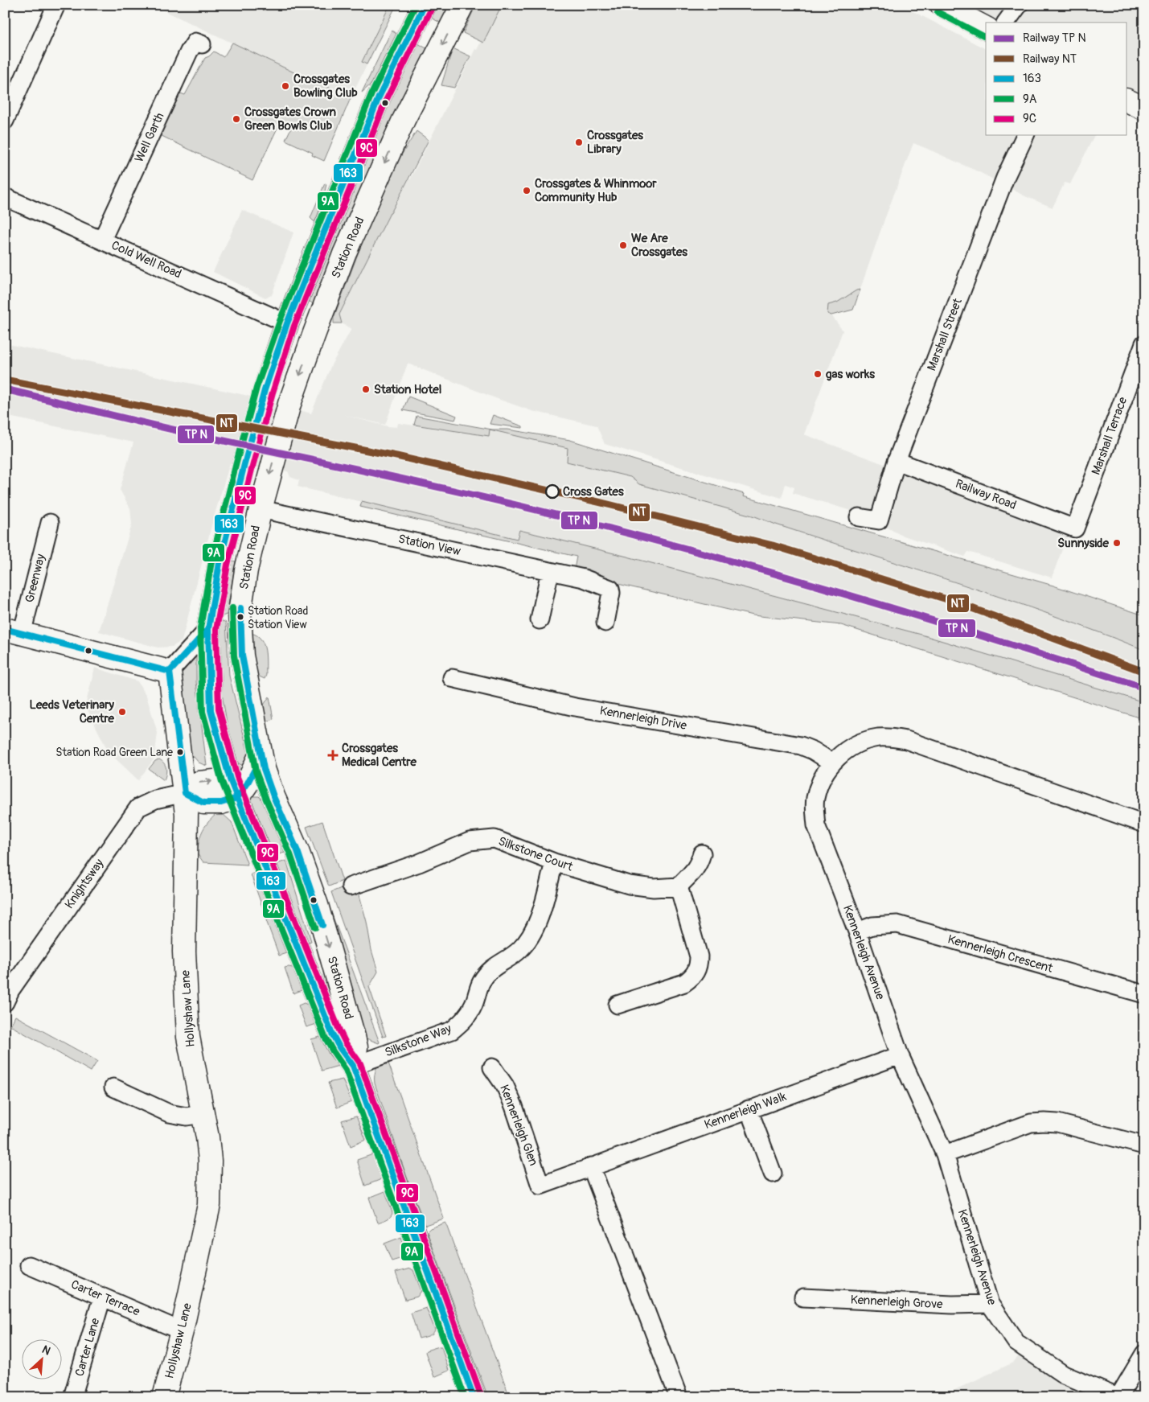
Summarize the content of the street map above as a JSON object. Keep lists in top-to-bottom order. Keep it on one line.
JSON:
{"streets":{"main road":["Station Road","Hollyshaw Lane"],"street":["Well Garth","Cold Well Road","Marshall Street","Marshall Terrace","Railway Road","Station View","Greenway","Kennerleigh Drive","Silkstone Court","Knightsway","Kennerleigh Avenue","Kennerleigh Crescent","Silkstone Way","Kennerleigh Walk","Kennerleigh Glen","Carter Terrace","Kennerleigh Grove","Carter Lane"]},"crossings":[["Well Garth","Cold Well Road"],["Station Road","Cold Well Road"],["Station Road","Station View"],["Station Road","Silkstone Way"],["Marshall Street","Railway Road"],["Marshall Terrace","Railway Road"],["Kennerleigh Drive","Kennerleigh Avenue"],["Silkstone Court","Silkstone Way"],["Knightsway","Hollyshaw Lane"],["Kennerleigh Avenue","Kennerleigh Crescent"],["Kennerleigh Avenue","Kennerleigh Walk"],["Kennerleigh Avenue","Kennerleigh Grove"],["Hollyshaw Lane","Carter Terrace"],["Kennerleigh Walk","Kennerleigh Glen"],["Carter Terrace","Carter Lane"]],"places":{"other":["Crossgates Bowling Club","Crossgates Crown Green Bowls Club","Crossgates Library","Crossgates & Whinmoor Community Hub","We Are Crossgates","gas works","Station Hotel","Cross Gates","Sunnyside","Station Road Station View","Leeds Veterinary Centre","Station Road Green Lane"],"health":["Crossgates Medical Centre"]},"lines":["transit line 163","transit line 9A","transit line 9C","rail line NT"],"legend":["Railway TP N","Railway NT","163","9A","9C"],"north":"top right"}
